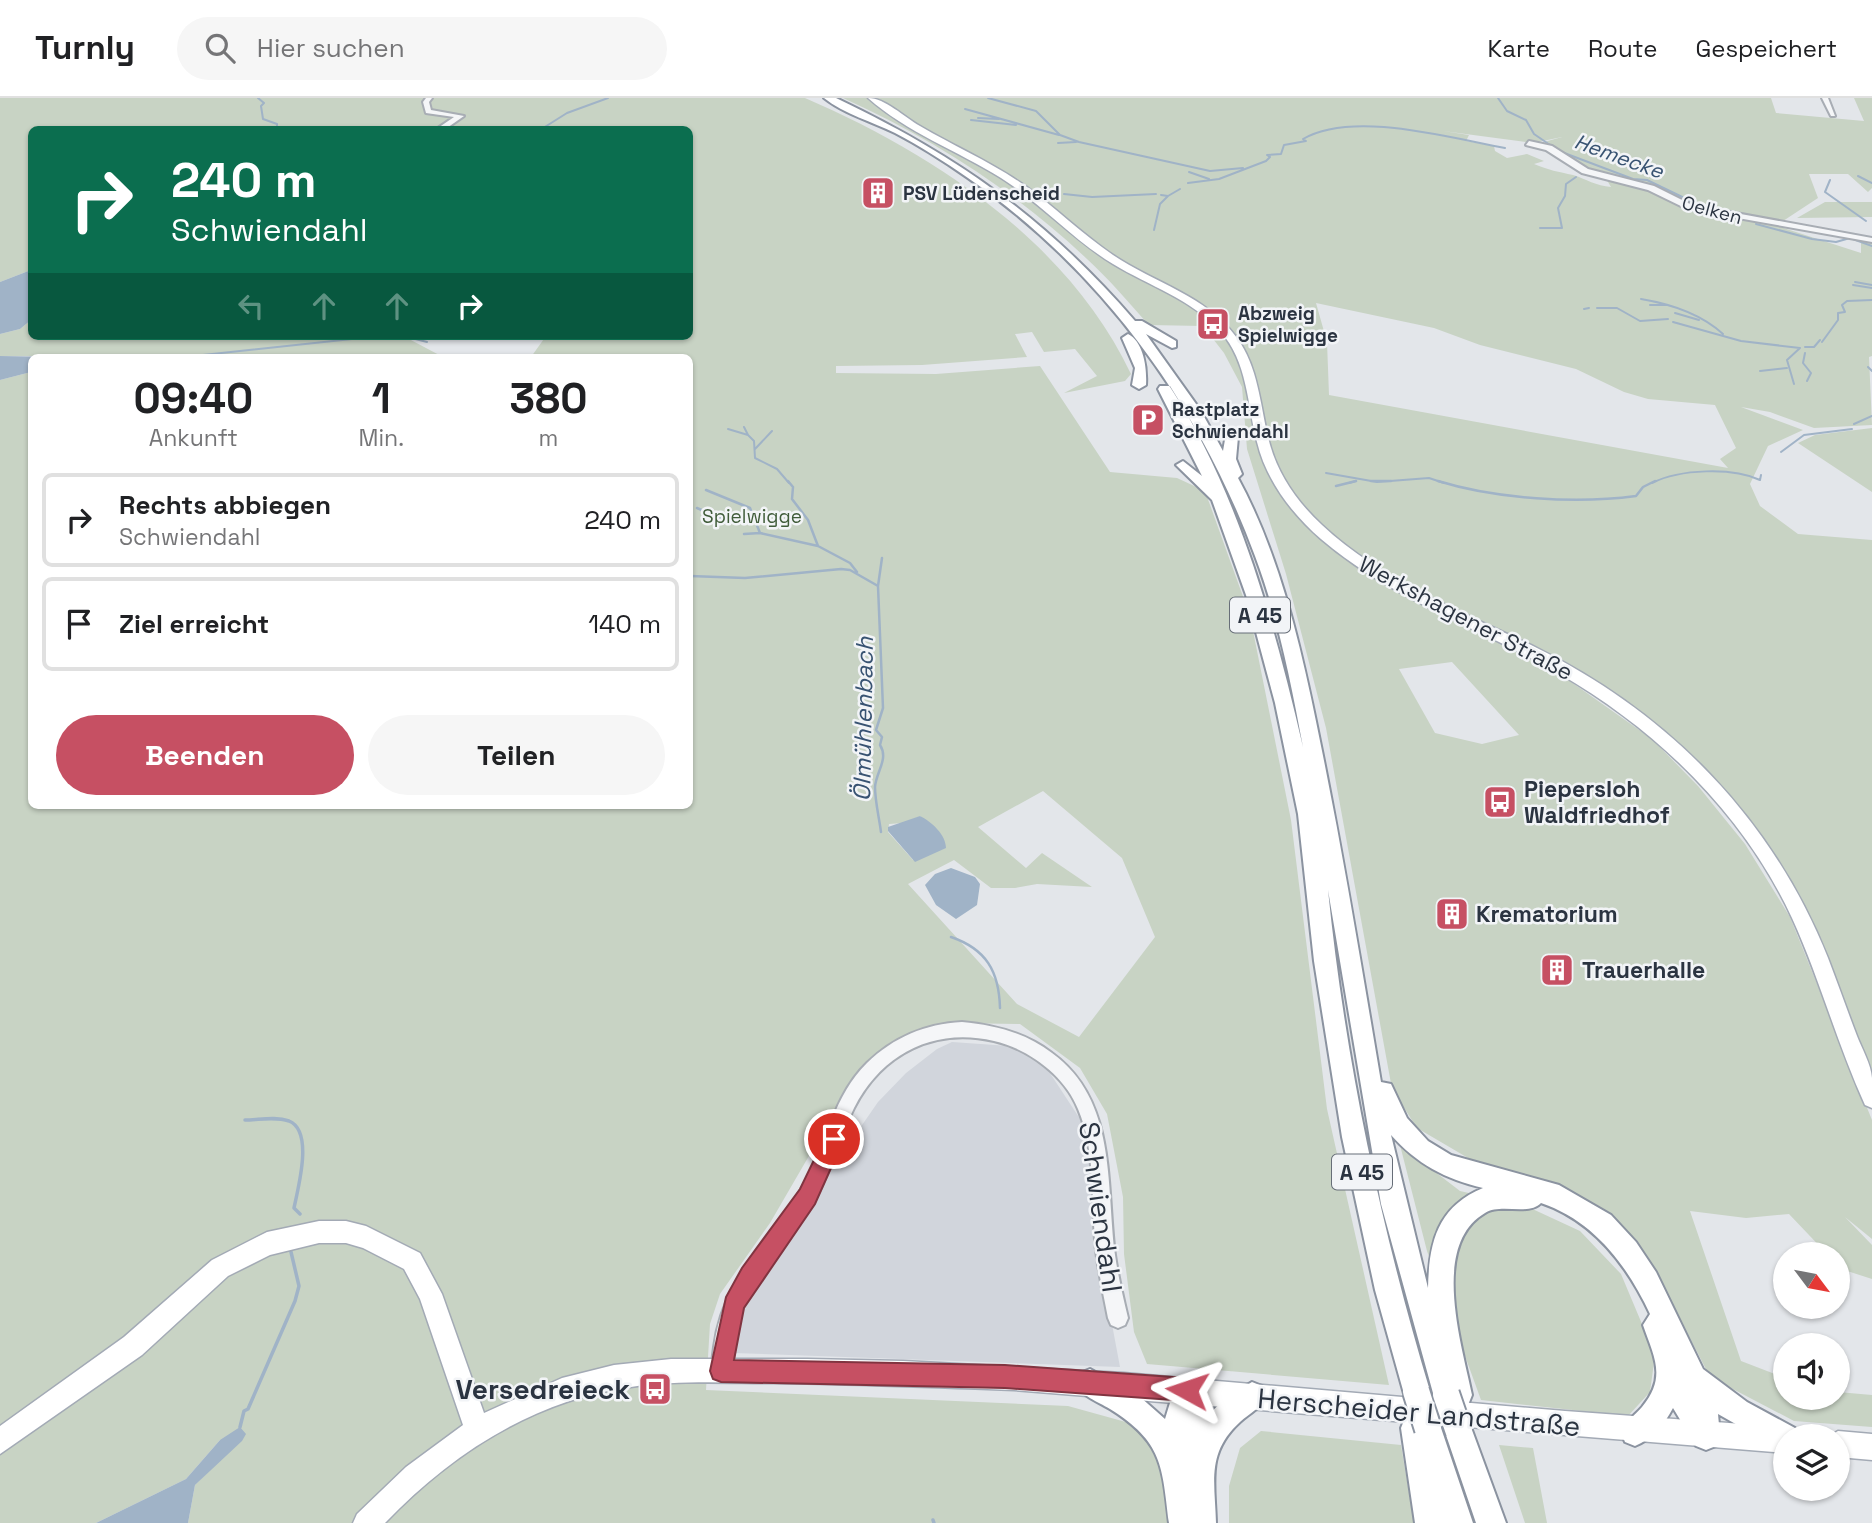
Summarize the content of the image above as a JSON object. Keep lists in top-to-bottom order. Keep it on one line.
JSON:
{"streets":{"highway":["A 45"],"main road":["Werkshagener Straße","Herscheider Landstraße"],"street":["Oelken","Schwiendahl"]},"crossings":[["Schwiendahl","Herscheider Landstraße"]],"water":["Hemecke","Ölmühlenbach"],"parks":["Spielwigge"],"places":{"building":["PSV Lüdenscheid","Krematorium","Trauerhalle"],"bus stop":["Abzweig Spielwigge","Piepersloh Waldfriedhof","Versedreieck"],"parking":["Rastplatz Schwiendahl"]},"north":"bottom right","page":{"header":"Turnly","search":"Hier suchen","nav":["Karte","Route","Gespeichert"],"turn":["240 m","Schwiendahl"],"eta":["09:40","Ankunft","1","Min.","380","m"],"list":[{"name":"Rechts abbiegen","note":"Schwiendahl","value":"240 m"},{"name":"Ziel erreicht","value":"140 m"}],"buttons":["Beenden","Teilen"]}}
